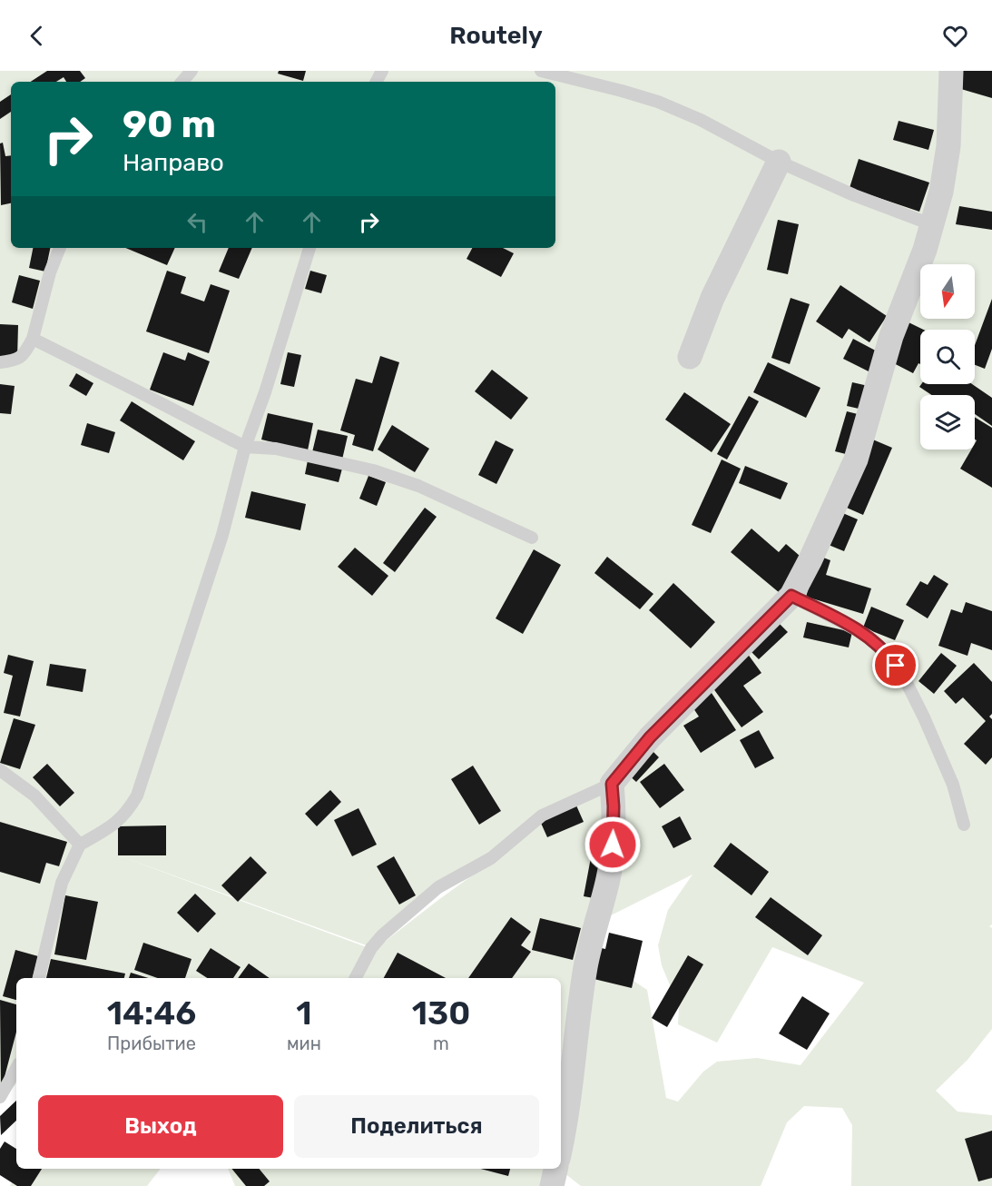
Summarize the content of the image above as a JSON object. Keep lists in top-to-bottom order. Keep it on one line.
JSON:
{"north":"bottom","page":{"header":"Routely","turn":["90 m","Направо"],"eta":["14:46","Прибытие","1","мин","130","m"],"buttons":["Выход","Поделиться"]}}
